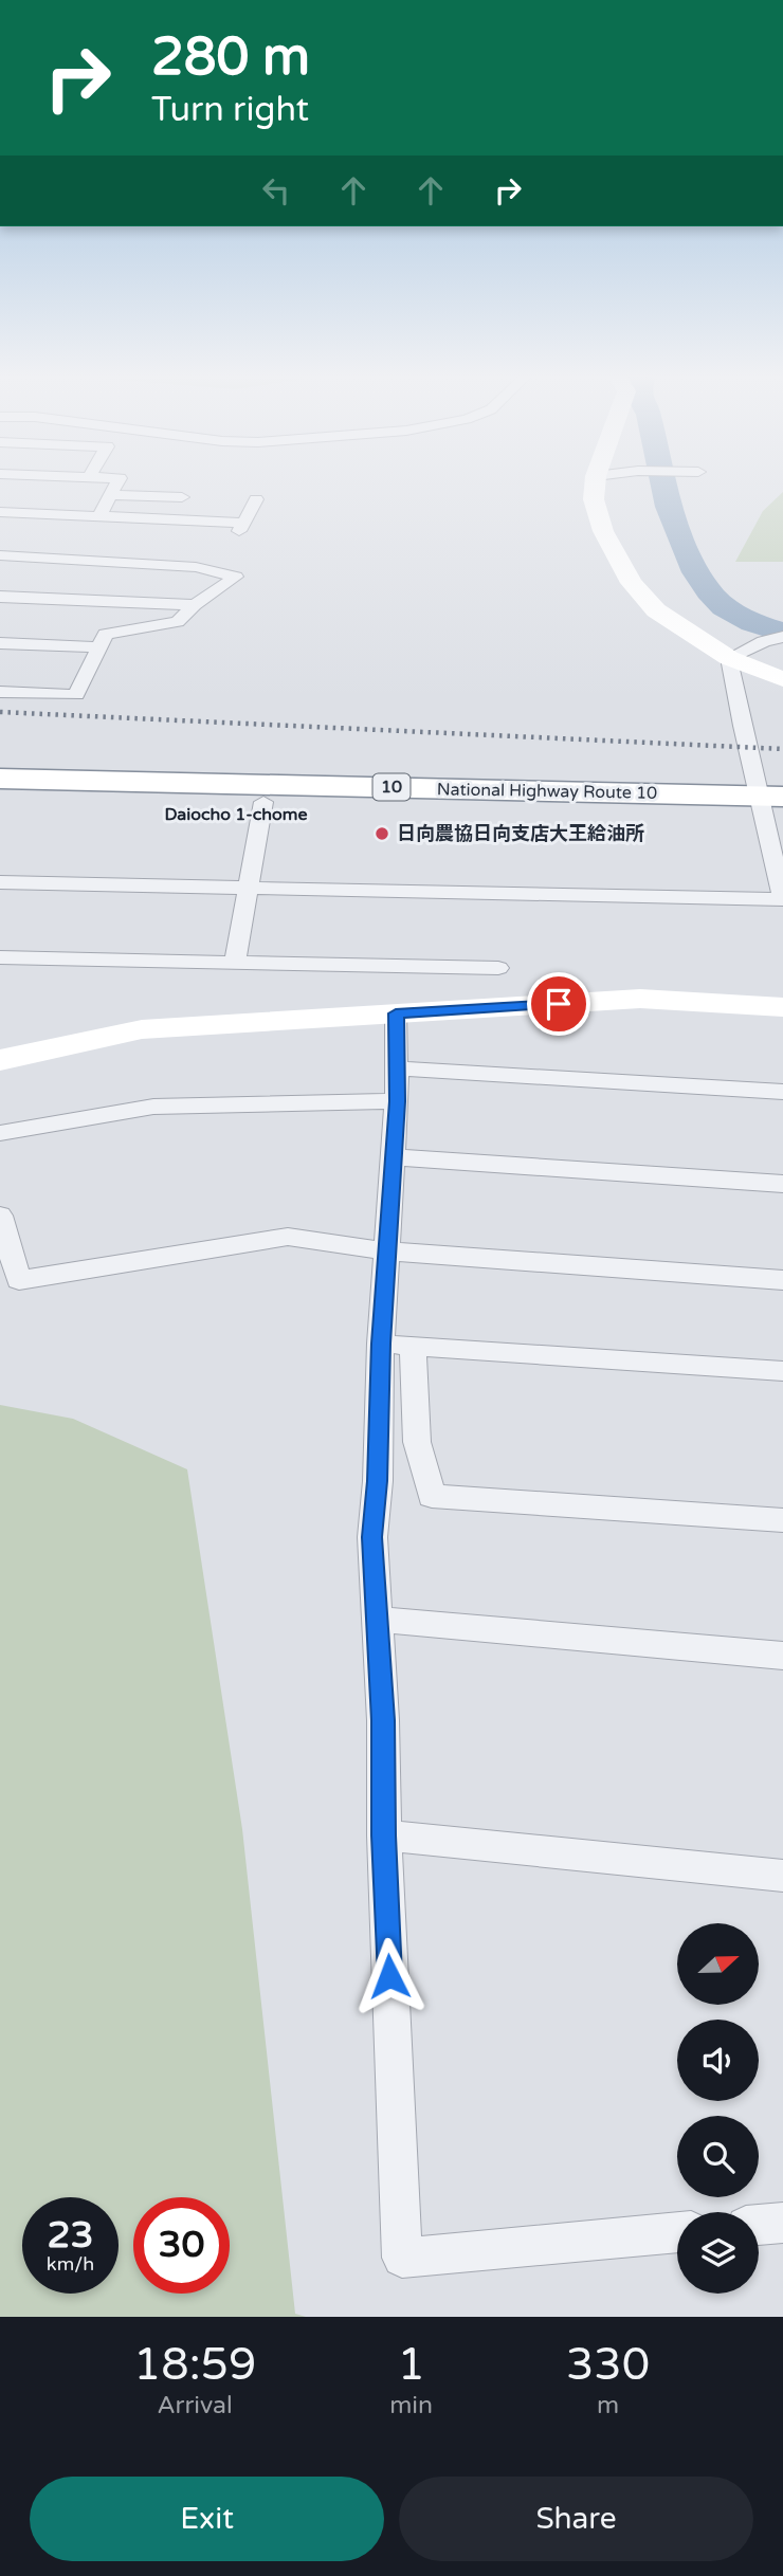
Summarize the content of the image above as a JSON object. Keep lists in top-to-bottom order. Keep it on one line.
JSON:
{"streets":{"highway":["10","National Highway Route 10"]},"districts":["Daiocho 1-chome"],"places":["日向農協日向支店大王給油所"],"north":"right","page":{"turn":["280 m","Turn right"],"speed":"23 km/h","limit":"30","eta":["18:59","Arrival","1","min","330","m"],"buttons":["Exit","Share"]}}
